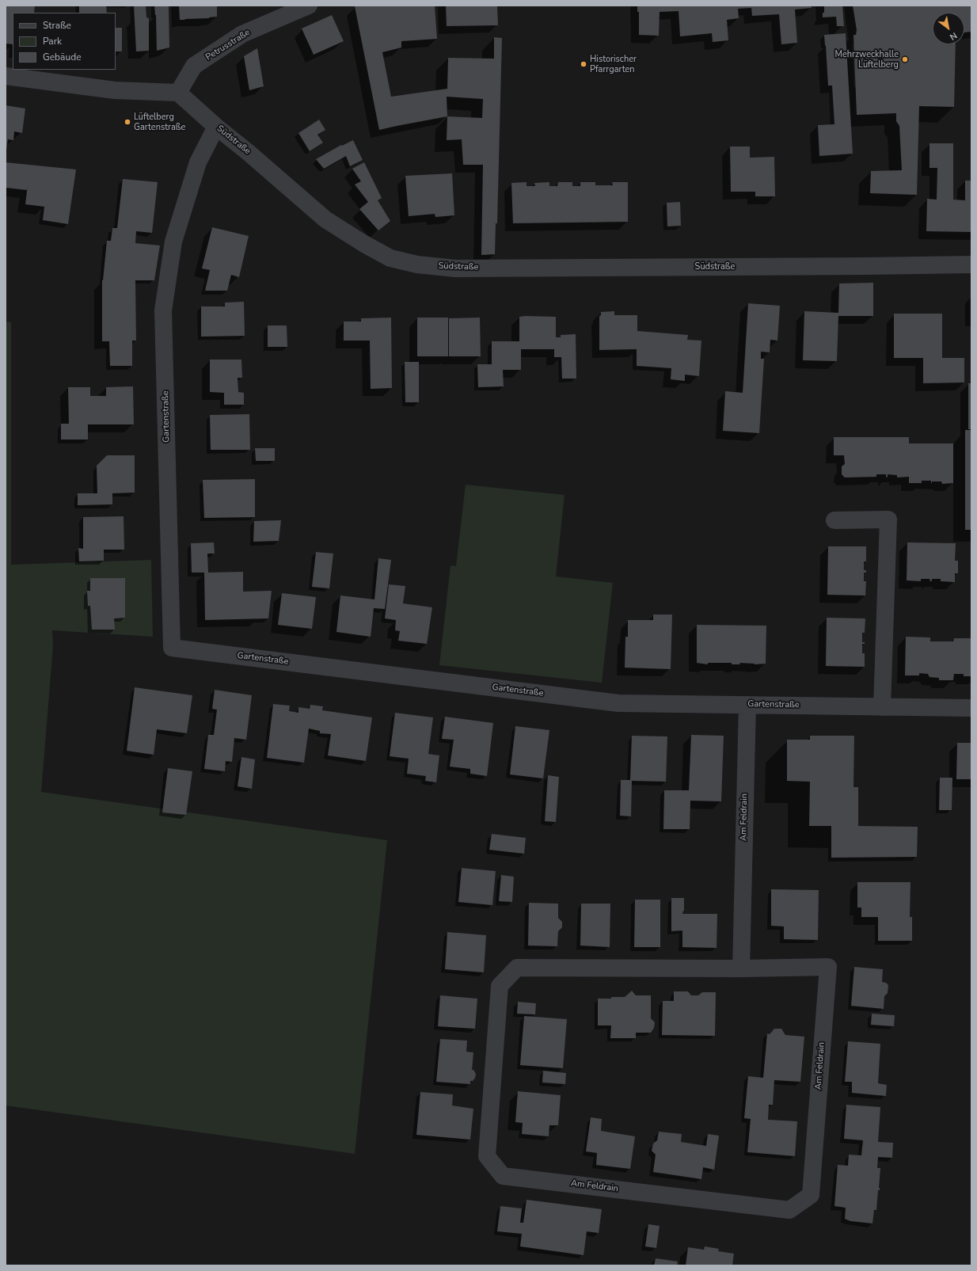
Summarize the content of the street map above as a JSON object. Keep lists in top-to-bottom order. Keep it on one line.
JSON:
{"streets":{"street":["Petrusstraße","Südstraße","Gartenstraße","Am Feldrain"]},"crossings":[["Petrusstraße","Südstraße"],["Südstraße","Gartenstraße"],["Gartenstraße","Am Feldrain"]],"places":["Mehrzweckhalle Lüftelberg","Historischer Pfarrgarten","Lüftelberg Gartenstraße"],"legend":["Straße","Park","Gebäude"],"north":"bottom right"}
